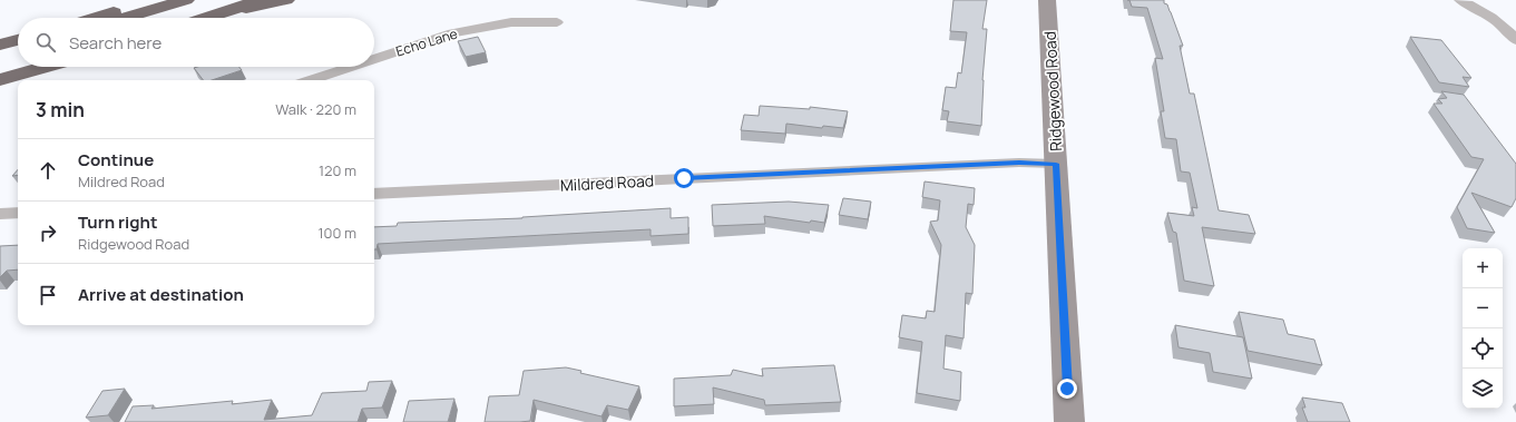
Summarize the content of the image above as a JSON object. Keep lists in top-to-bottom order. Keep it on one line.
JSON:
{"streets":{"main road":["Ridgewood Road"],"street":["Echo Lane","Mildred Road"]},"crossings":[["Ridgewood Road","Mildred Road"]],"page":{"search":"Search here","heading":["3 min","Walk · 220 m"],"list":[["Continue","Mildred Road","120 m"],["Turn right","Ridgewood Road","100 m"],"Arrive at destination"],"map_buttons":["+","−"]}}
